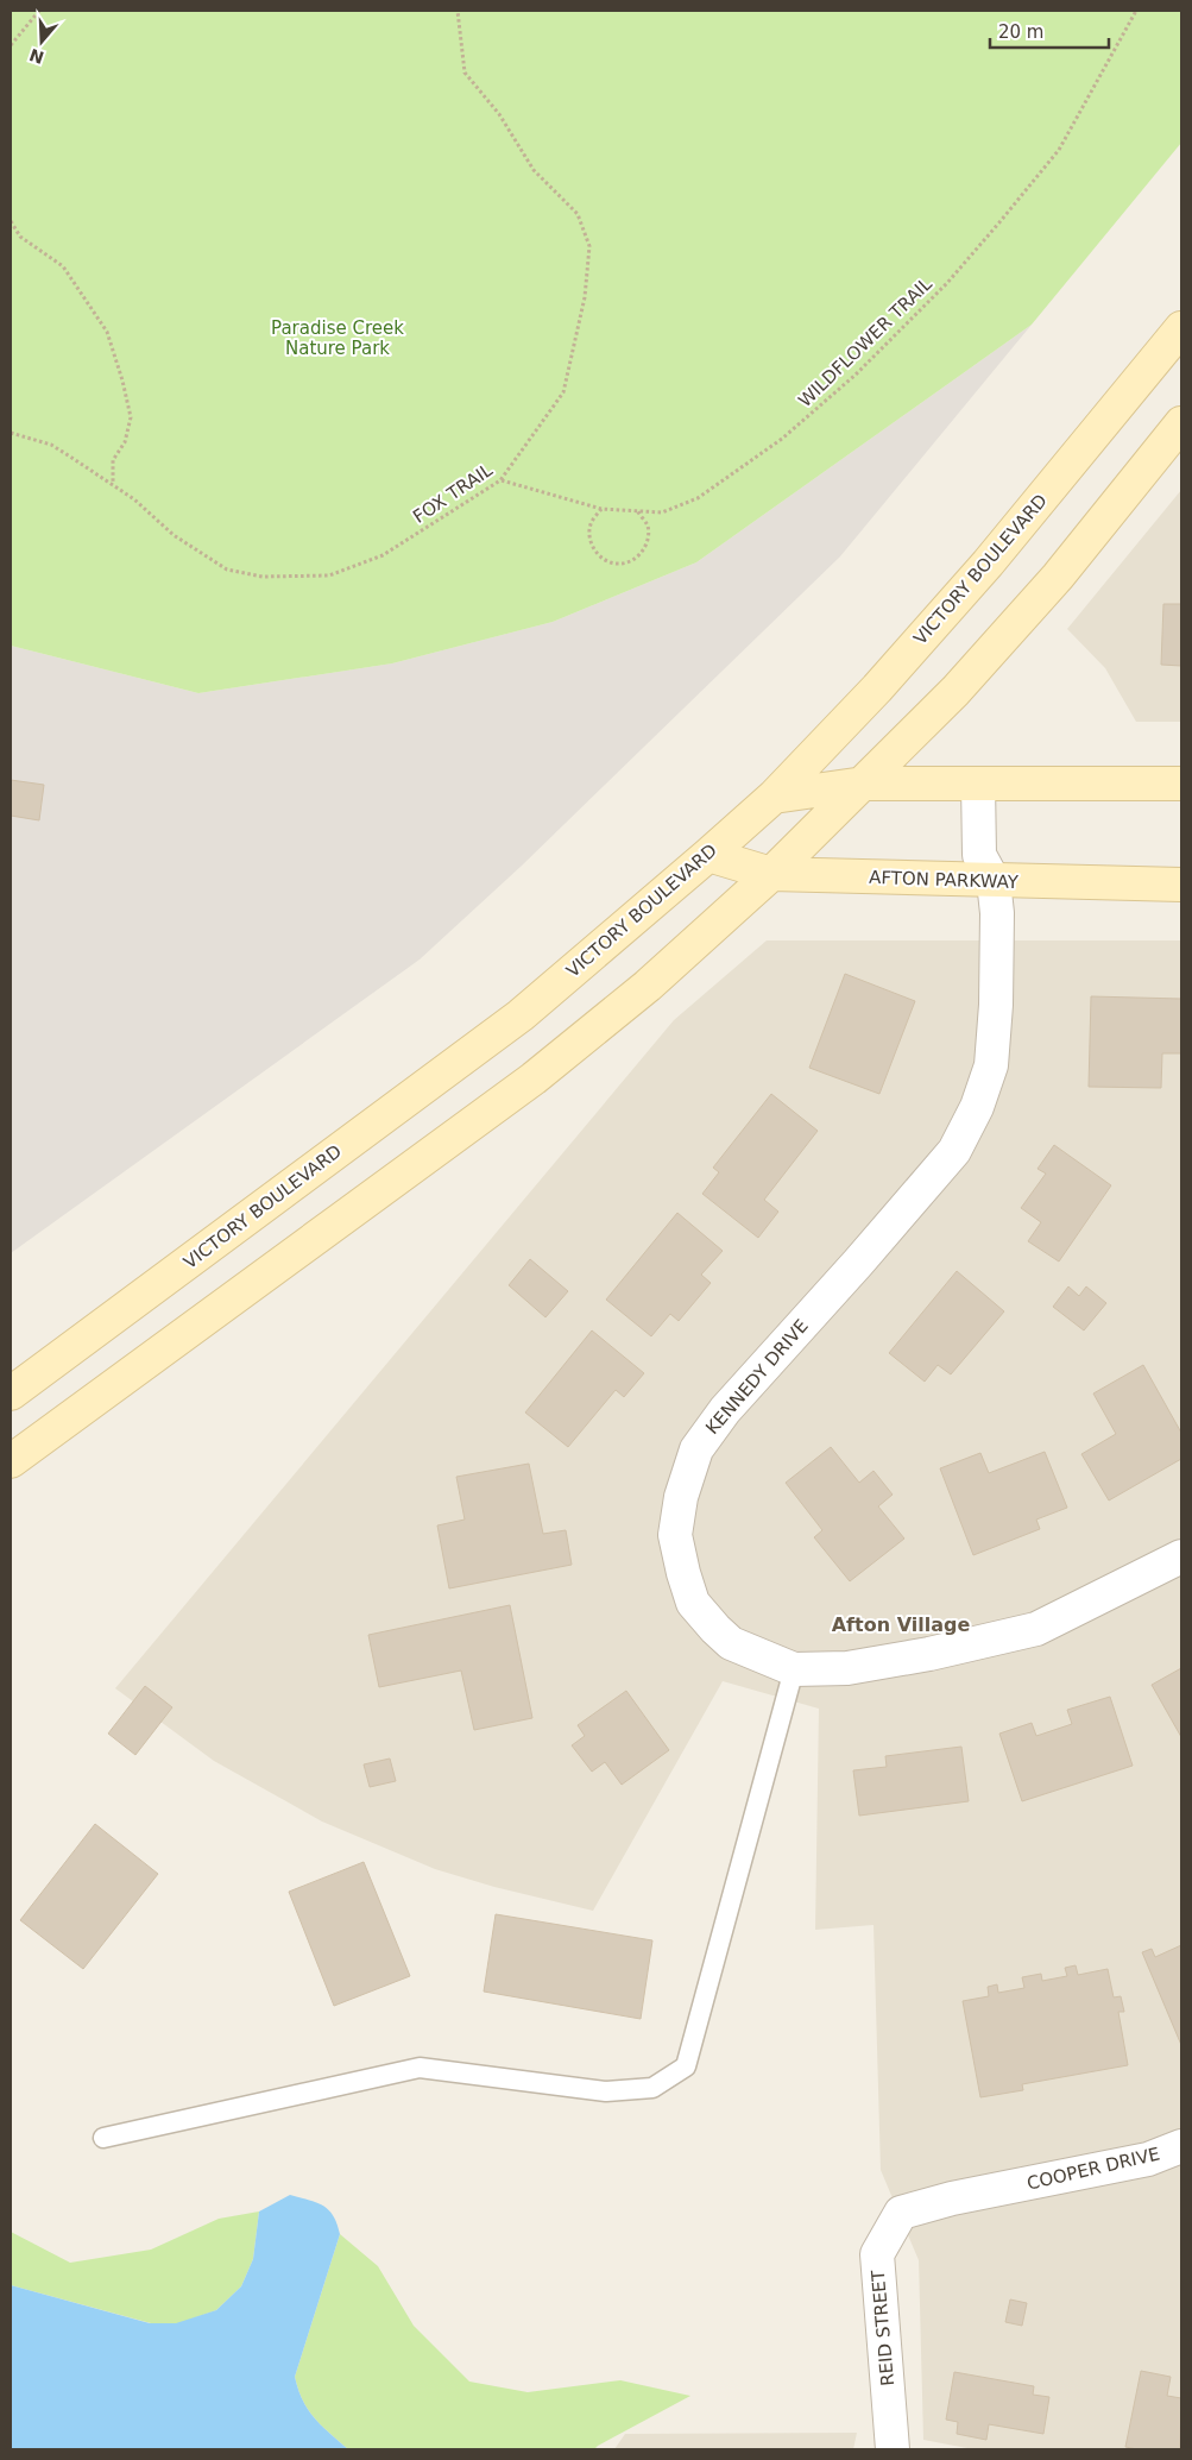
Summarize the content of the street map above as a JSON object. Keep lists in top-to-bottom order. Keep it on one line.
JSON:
{"streets":{"main road":["VICTORY BOULEVARD","AFTON PARKWAY"],"street":["KENNEDY DRIVE","COOPER DRIVE","REID STREET"],"path":["WILDFLOWER TRAIL","FOX TRAIL"]},"crossings":[["WILDFLOWER TRAIL","FOX TRAIL"],["VICTORY BOULEVARD","AFTON PARKWAY"],["AFTON PARKWAY","KENNEDY DRIVE"],["COOPER DRIVE","REID STREET"]],"districts":["Afton Village"],"parks":["Paradise Creek Nature Park"],"scale_bar":"20 m","north":"bottom"}
